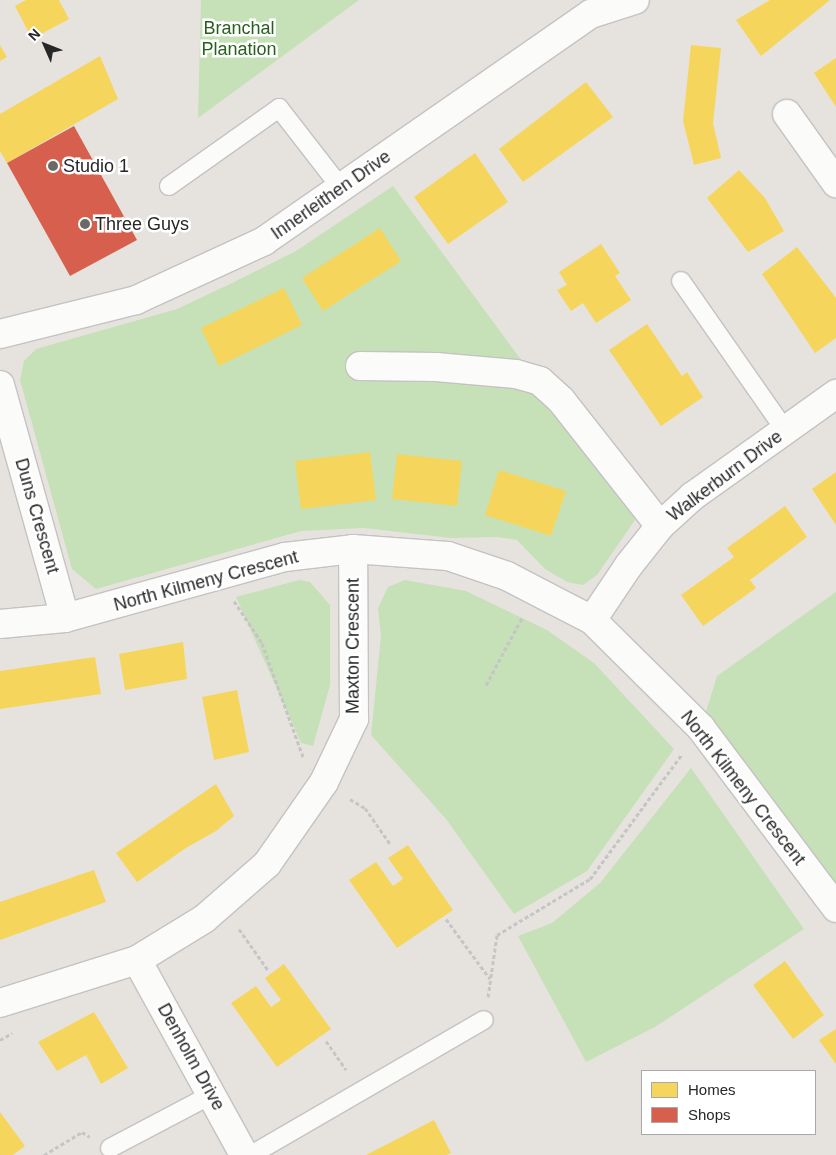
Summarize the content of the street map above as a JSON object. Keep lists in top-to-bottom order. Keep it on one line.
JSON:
{"streets":{"street":["Innerleithen Drive","Walkerburn Drive","Duns Crescent","North Kilmeny Crescent","Maxton Crescent","Denholm Drive"]},"crossings":[["Walkerburn Drive","North Kilmeny Crescent"],["Duns Crescent","North Kilmeny Crescent"],["North Kilmeny Crescent","Maxton Crescent"],["Maxton Crescent","Denholm Drive"]],"parks":["Branchal Planation"],"places":["Studio 1","Three Guys"],"legend":["Homes","Shops"],"north":"top left"}
